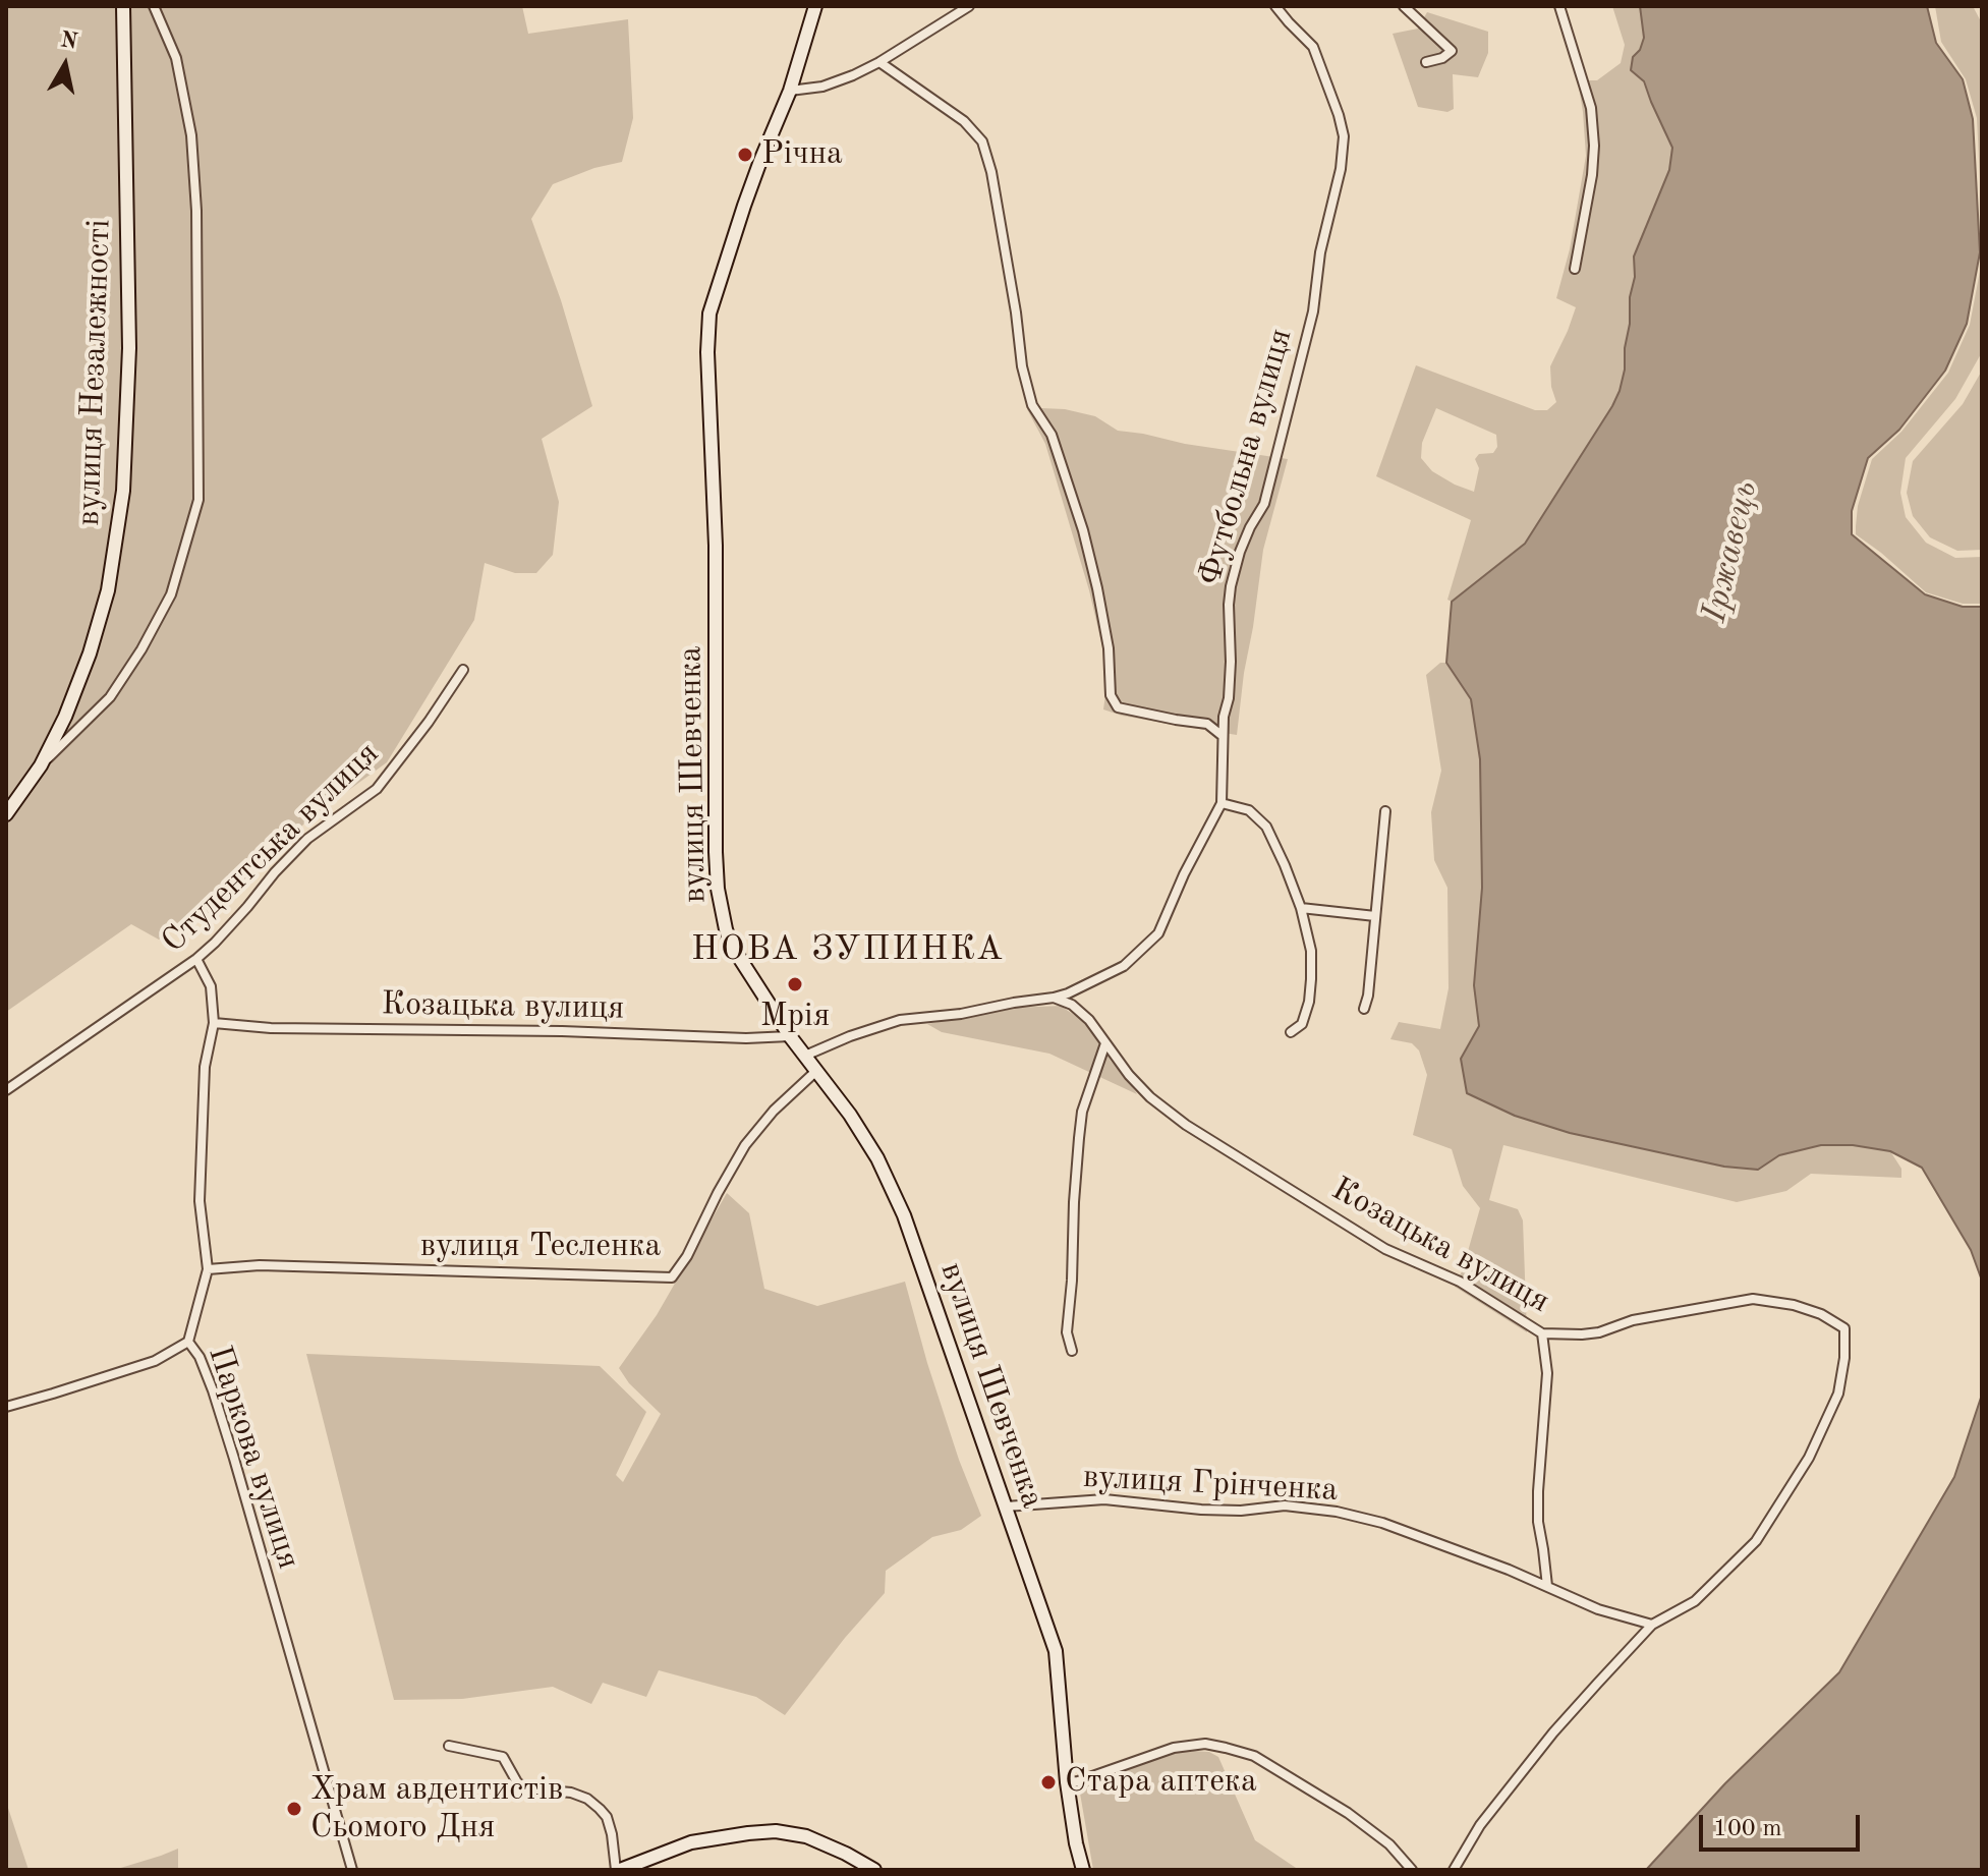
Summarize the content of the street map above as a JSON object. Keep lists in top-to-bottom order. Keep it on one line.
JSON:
{"streets":{"street":["вулиця Незалежності","Футбольна вулиця","вулиця Шевченка","Студентська вулиця","Козацька вулиця","вулиця Тесленка","Паркова вулиця","вулиця Грінченка"]},"crossings":[["вулиця Шевченка","Козацька вулиця"],["вулиця Шевченка","вулиця Тесленка"],["вулиця Шевченка","вулиця Грінченка"],["Студентська вулиця","Паркова вулиця"],["Козацька вулиця","Паркова вулиця"],["Козацька вулиця","вулиця Грінченка"],["вулиця Тесленка","Паркова вулиця"]],"districts":["НОВА ЗУПИНКА"],"water":["Іржавець"],"places":["Річна","Мрія","Стара аптека","Храм авдентистів Сьомого Дня"],"scale_bar":"100 m","north":"top"}
